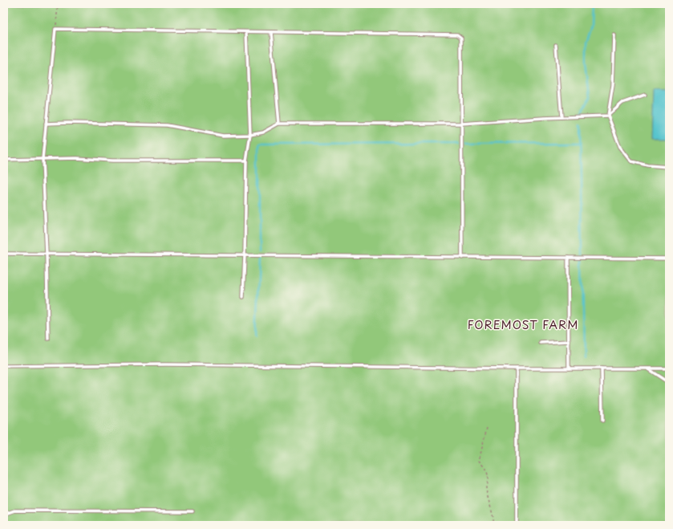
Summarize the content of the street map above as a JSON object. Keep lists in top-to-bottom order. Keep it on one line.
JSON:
{"districts":["FOREMOST FARM"]}
